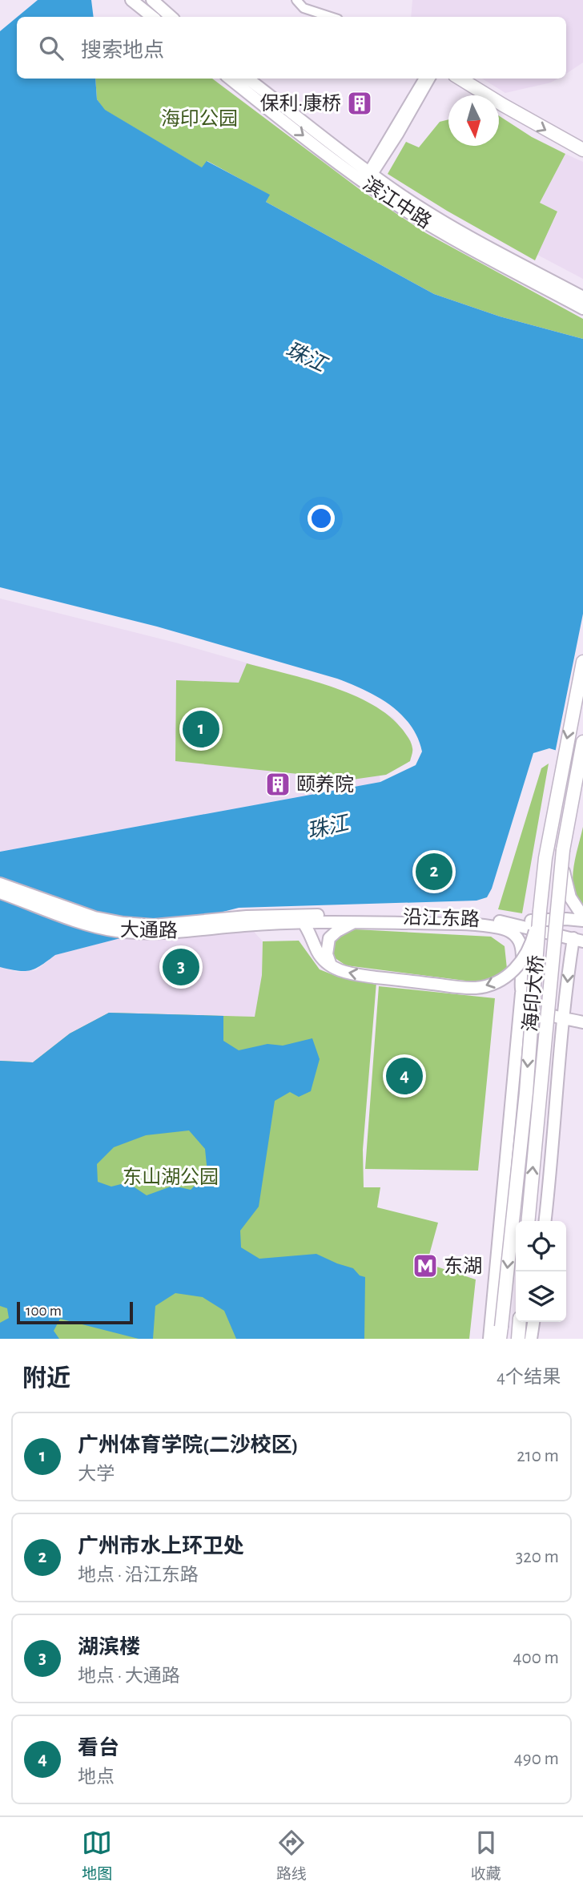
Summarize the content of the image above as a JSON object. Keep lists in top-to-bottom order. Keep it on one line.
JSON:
{"streets":{"highway":["海印大桥"],"main road":["滨江中路","沿江东路","大通路"]},"crossings":[["沿江东路","大通路"]],"water":["珠江"],"parks":["海印公园","东山湖公园"],"places":{"building":["保利·康桥","颐养院"],"metro station":["东湖"]},"scale_bar":"100 m","north":"bottom","page":{"search":"搜索地点","pins":["1","2","3","4"],"scale":"100 m","heading":["附近","4个结果"],"list":[{"mark":"1","name":"广州体育学院(二沙校区)","note":"大学","value":"210 m"},{"mark":"2","name":"广州市水上环卫处","note":"地点 · 沿江东路","value":"320 m"},{"mark":"3","name":"湖滨楼","note":"地点 · 大通路","value":"400 m"},{"mark":"4","name":"看台","note":"地点","value":"490 m"}],"nav":["地图","路线","收藏"]}}
